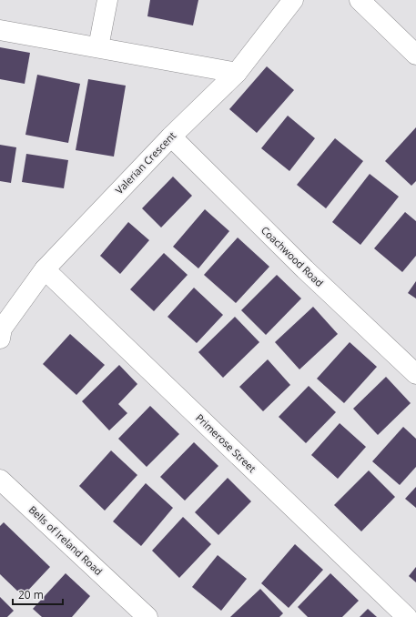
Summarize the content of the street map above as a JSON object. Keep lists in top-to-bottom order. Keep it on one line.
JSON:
{"streets":{"street":["Valerian Crescent","Coachwood Road","Primerose Street","Bells of Ireland Road"]},"crossings":[["Valerian Crescent","Coachwood Road"],["Valerian Crescent","Primerose Street"]],"scale_bar":"20 m"}
